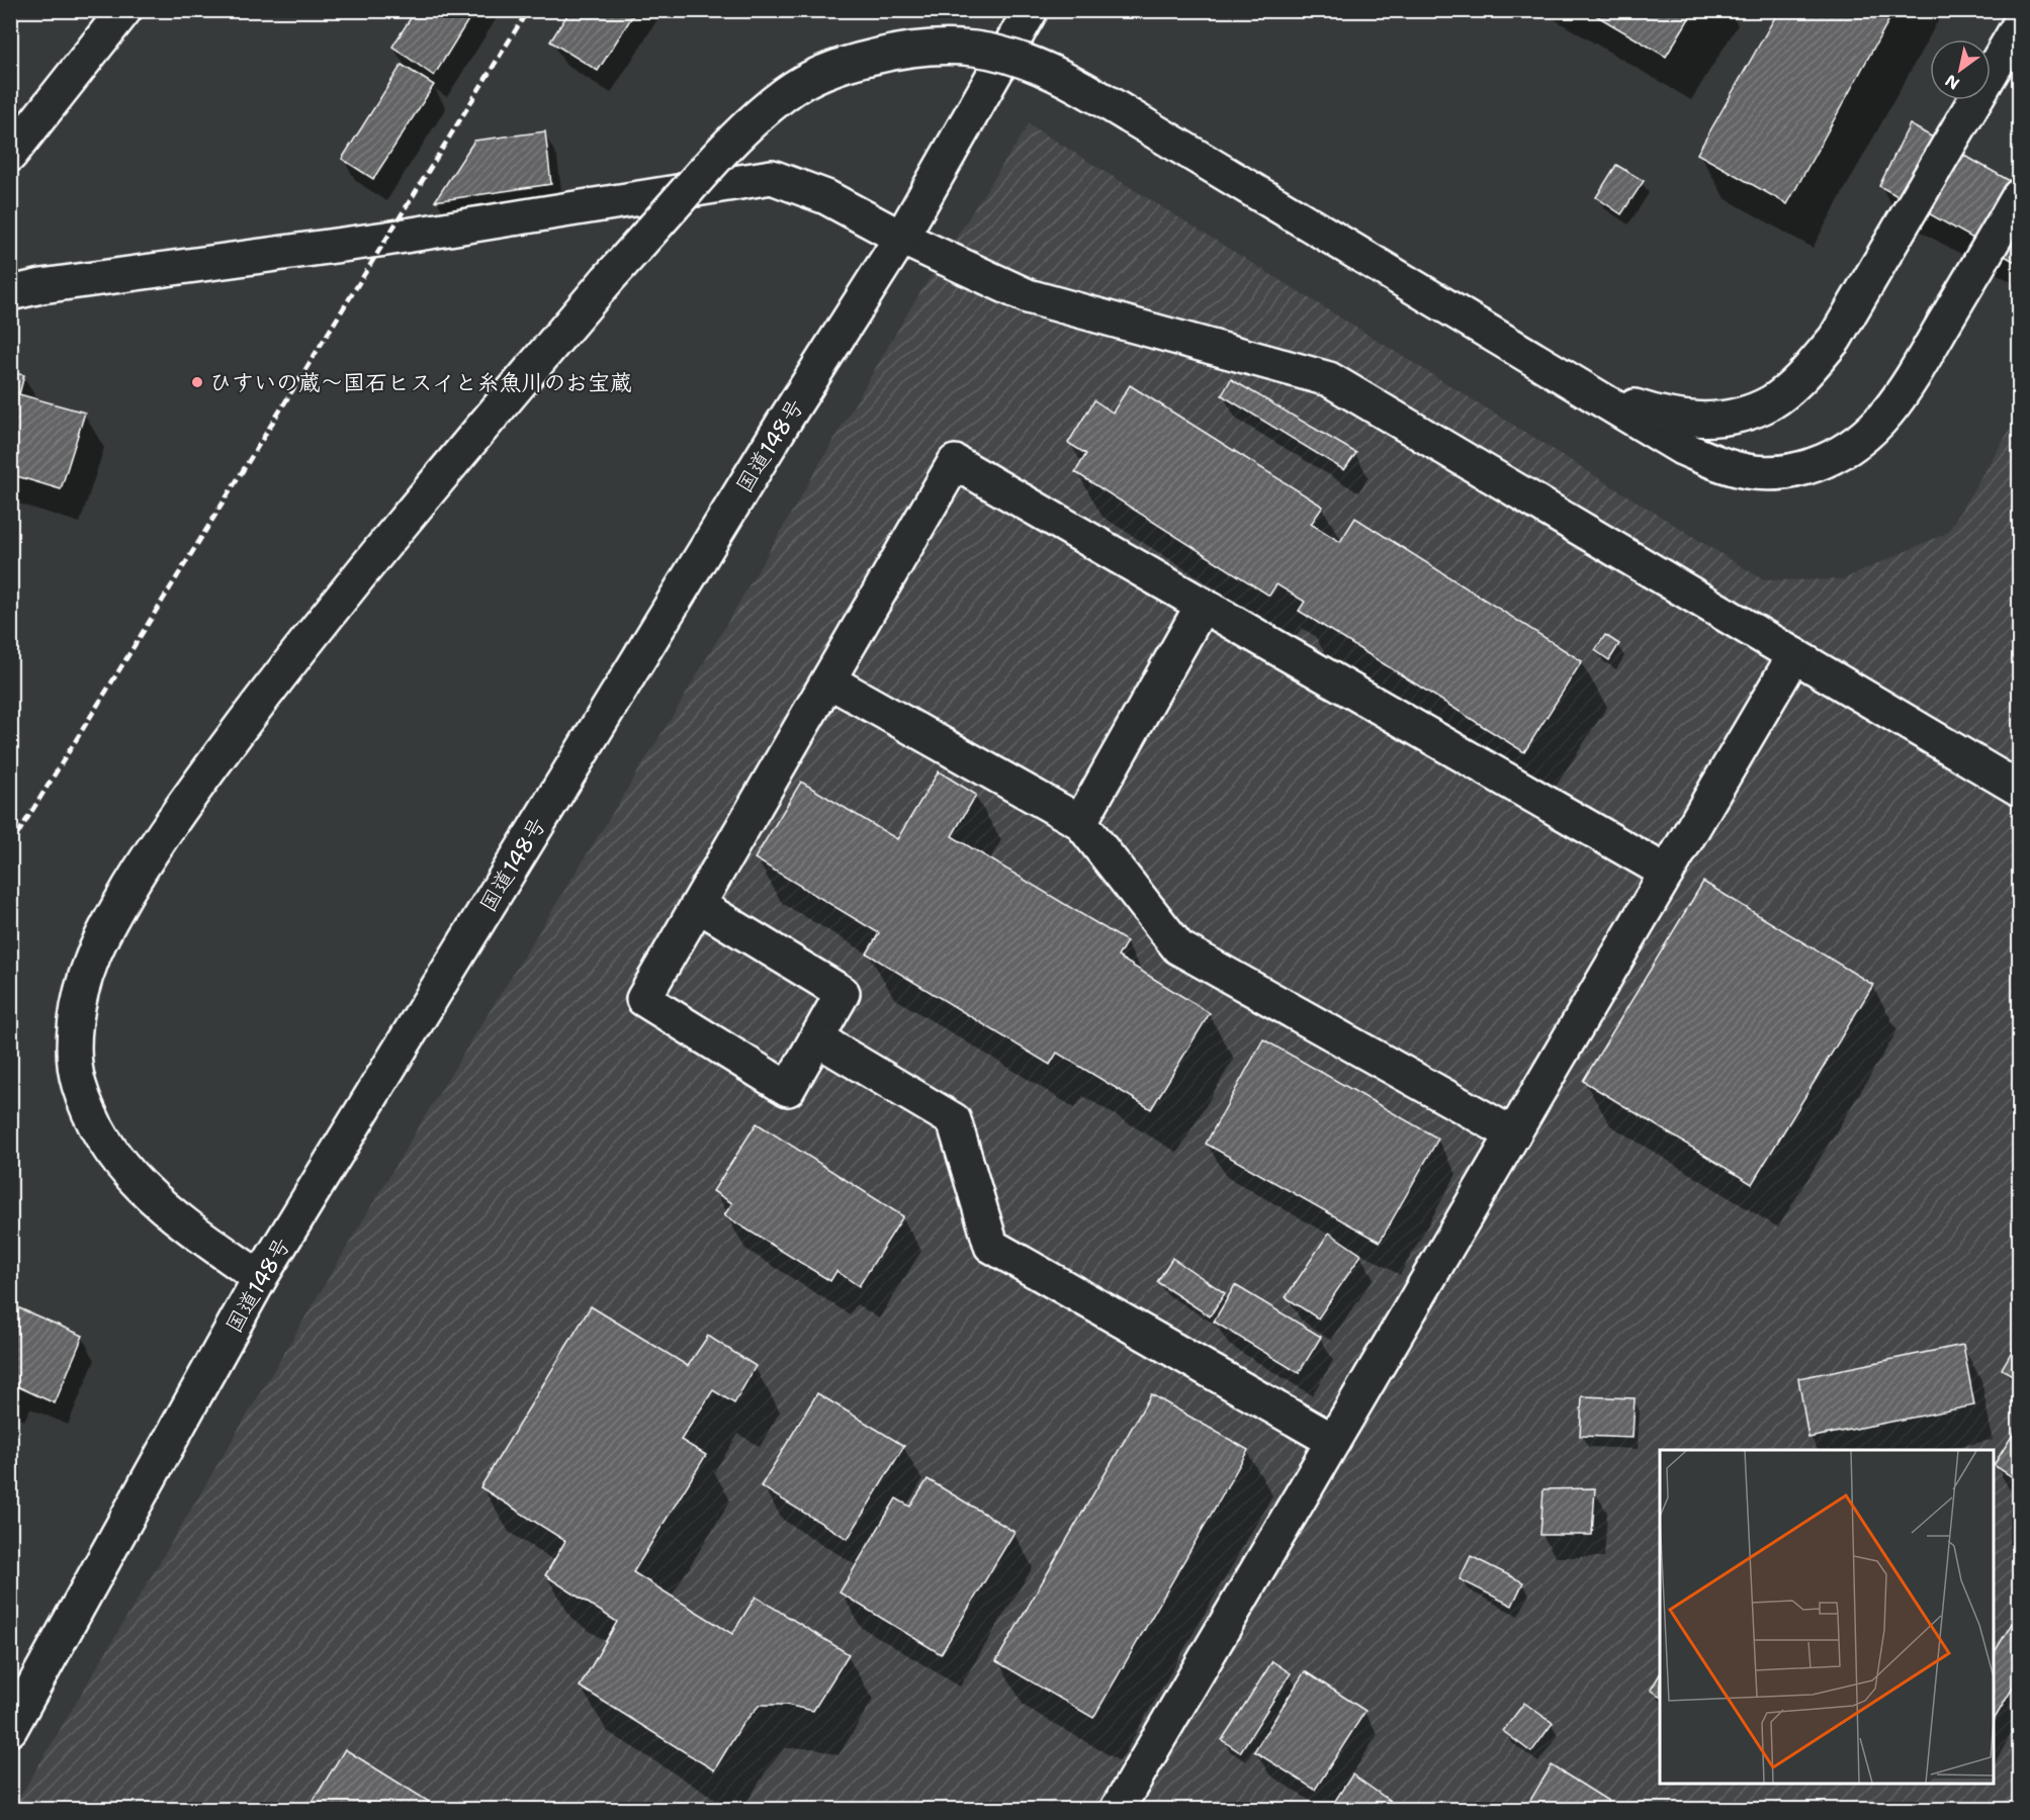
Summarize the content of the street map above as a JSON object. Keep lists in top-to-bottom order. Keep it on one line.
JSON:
{"streets":{"main road":["国道148号"]},"places":["ひすいの蔵～国石ヒスイと糸魚川のお宝蔵"],"north":"bottom left"}
